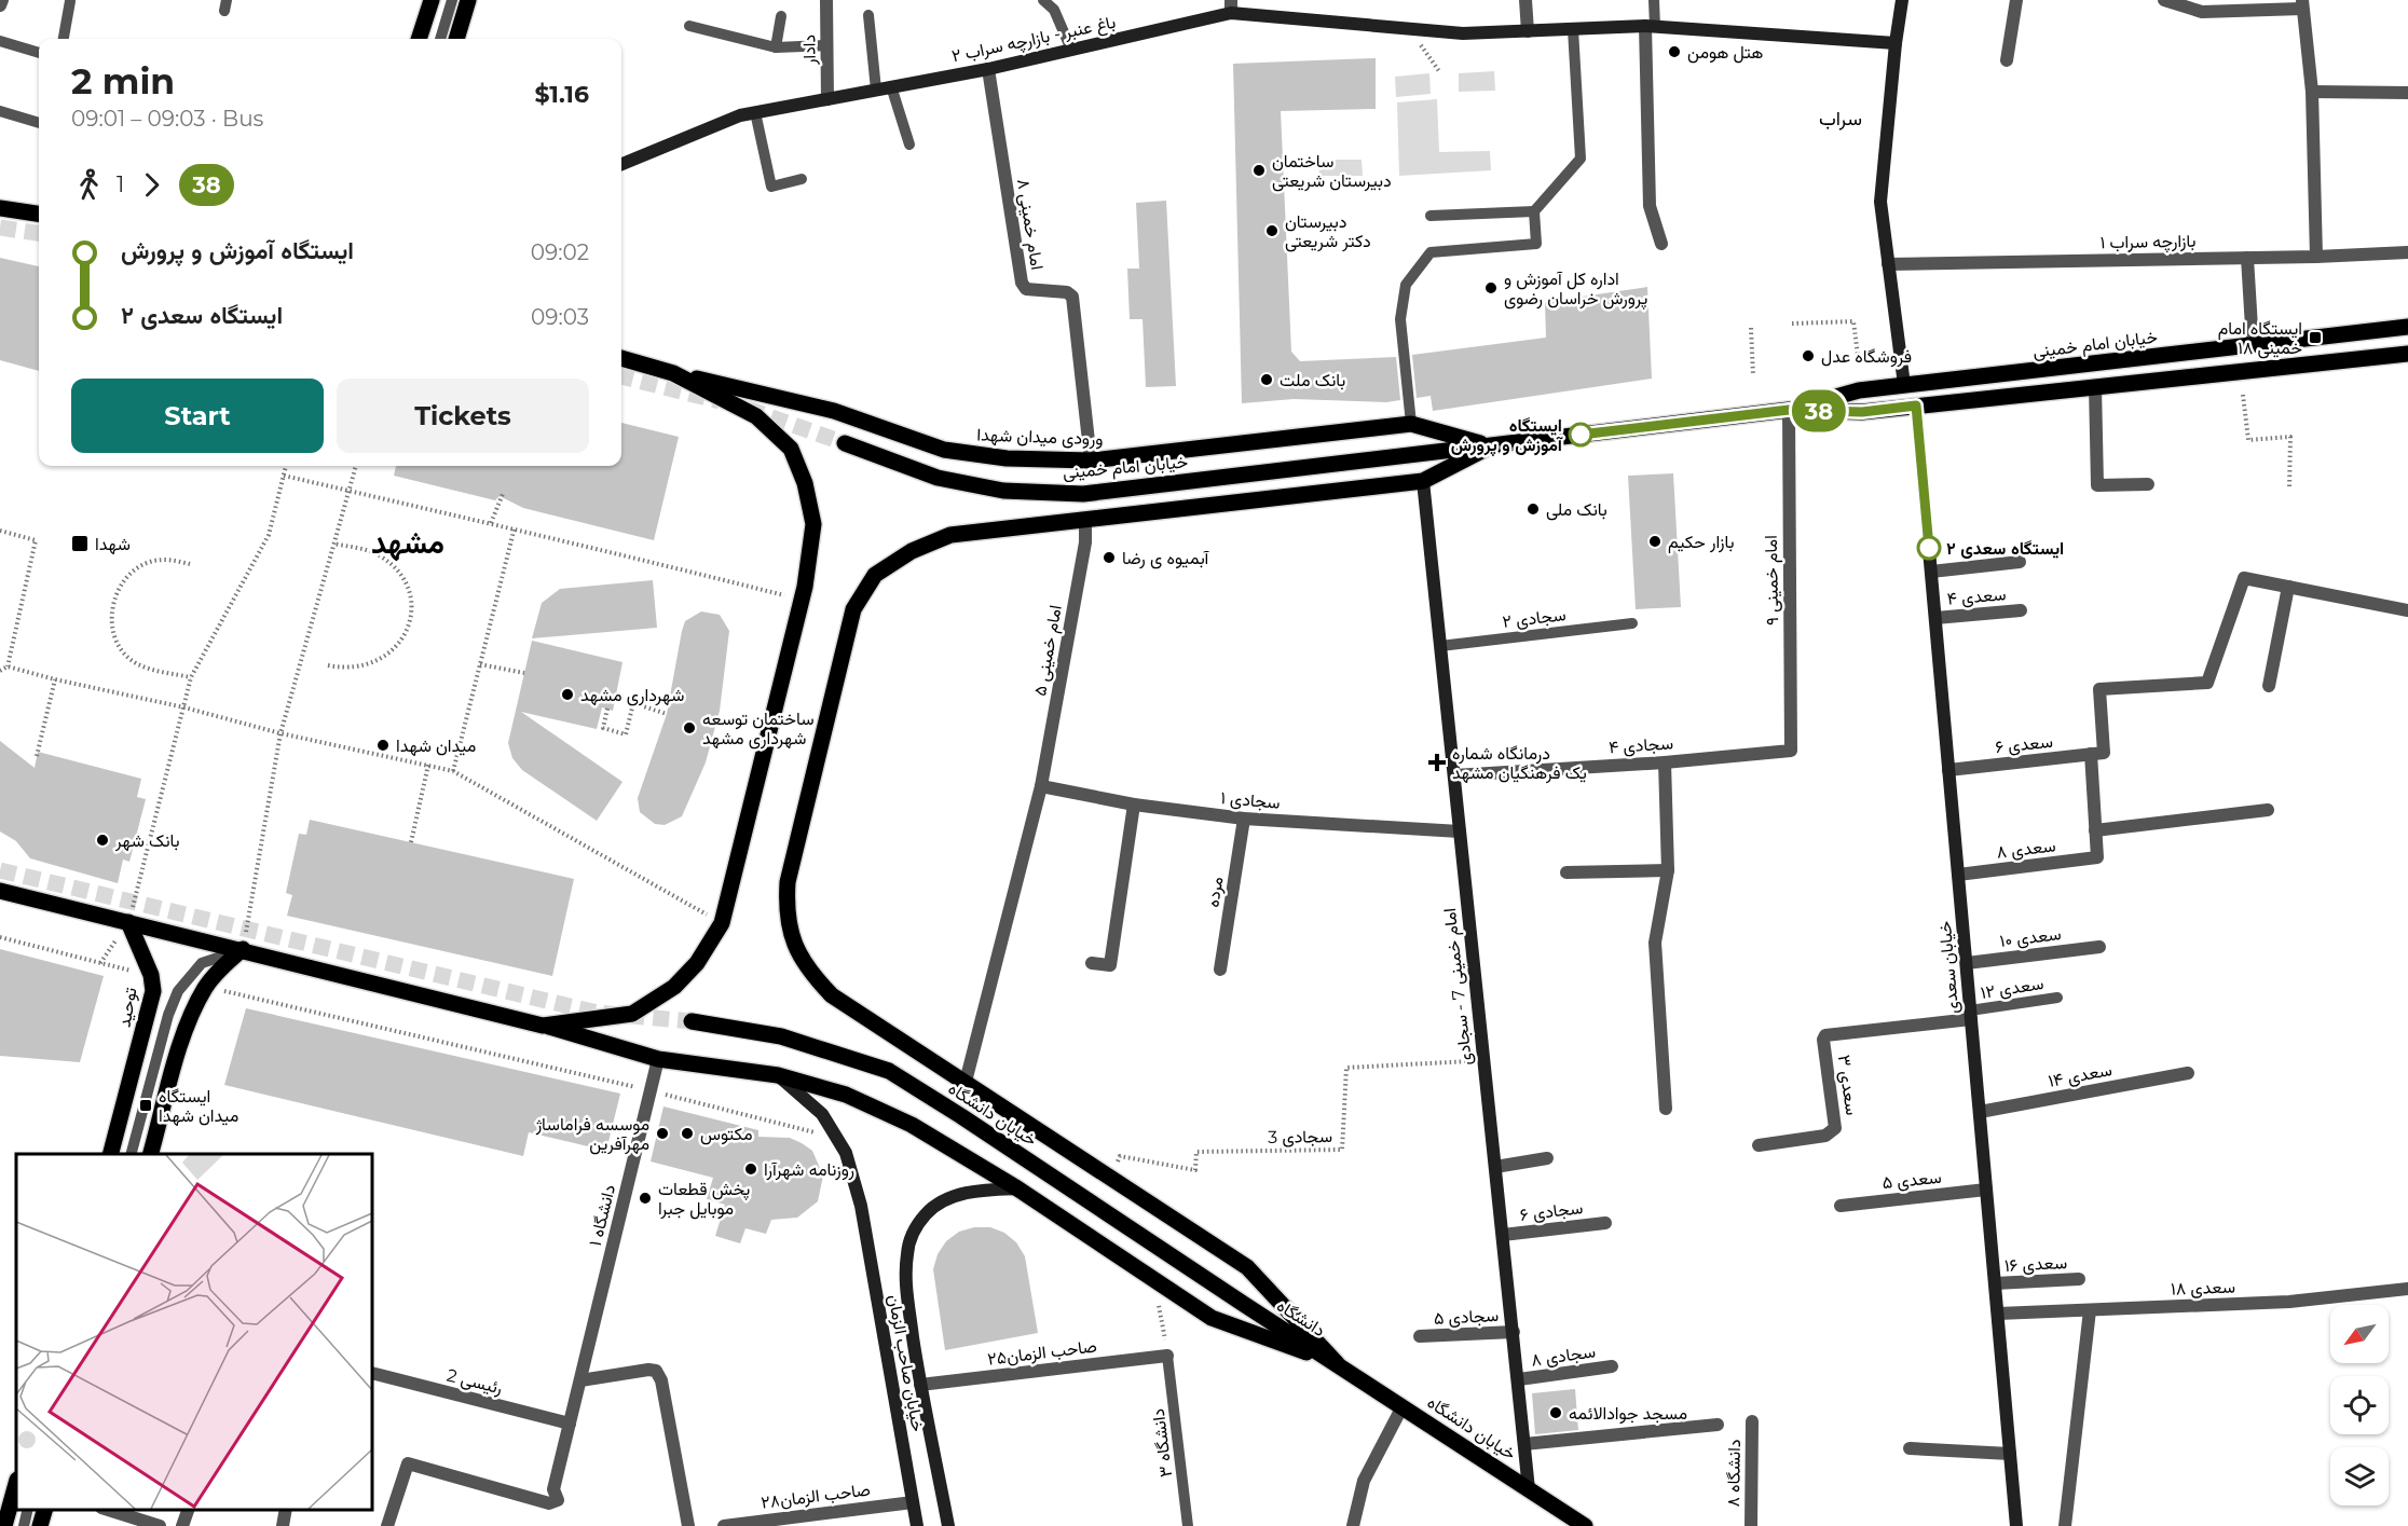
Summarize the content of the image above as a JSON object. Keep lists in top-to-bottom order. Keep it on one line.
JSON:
{"streets":{"main road":["خیابان امام خمینی","ورودی میدان شهدا","توحید","خیابان دانشگاه","دانشگاه"],"street":["باغ عنبر - بازارچه سراب ۲","دادار","امام خمینی ۸","بازارچه سراب ۱","امام خمینی ۹","سعدی ۴","امام خمینی ۵","سعدی ۶","سجادی ۴","سجادی ۱","سعدی ۸","مرده","سعدی ۱۰","خیابان سعدی","امام خمینی 7 - سجادی","سعدی ۱۴","سعدی ۳","سعدی ۵","سجادی ۶","دانشگاه ۱","سعدی ۱۶","سعدی ۱۸","سجادی ۵","صاحب الزمان۲۵","سجادی ۸","خیابان صاحب الزمان","رئیسی 2","دانشگاه ۸","صاحب الزمان۲۸"],"lane":["سجادی ۲","سعدی ۱۲","دانشگاه ۳"],"path":["سجادی 3"]},"crossings":[["باغ عنبر - بازارچه سراب ۲","دادار"],["باغ عنبر - بازارچه سراب ۲","امام خمینی ۸"],["امام خمینی ۸","ورودی میدان شهدا"],["خیابان امام خمینی","ورودی میدان شهدا"],["خیابان امام خمینی","امام خمینی ۹"],["خیابان امام خمینی","خیابان سعدی"],["امام خمینی ۹","سجادی ۴"],["سعدی ۴","خیابان سعدی"],["سجادی ۲","امام خمینی 7 - سجادی"],["امام خمینی ۵","سجادی ۱"],["سعدی ۶","خیابان سعدی"],["سجادی ۴","امام خمینی 7 - سجادی"],["سجادی ۱","مرده"],["سجادی ۱","امام خمینی 7 - سجادی"],["سعدی ۸","خیابان سعدی"],["سعدی ۱۰","خیابان سعدی"],["خیابان سعدی","سعدی ۱۲"],["خیابان سعدی","سعدی ۱۴"],["خیابان سعدی","سعدی ۳"],["خیابان سعدی","سعدی ۵"],["خیابان سعدی","سعدی ۱۶"],["خیابان سعدی","سعدی ۱۸"],["امام خمینی 7 - سجادی","خیابان دانشگاه"],["امام خمینی 7 - سجادی","سجادی 3"],["امام خمینی 7 - سجادی","سجادی ۶"],["امام خمینی 7 - سجادی","سجادی ۵"],["امام خمینی 7 - سجادی","سجادی ۸"],["سعدی ۱۲","سعدی ۳"],["خیابان دانشگاه","دانشگاه"],["دانشگاه ۱","رئیسی 2"],["صاحب الزمان۲۵","دانشگاه ۳"],["خیابان صاحب الزمان","صاحب الزمان۲۸"]],"districts":["سراب","مشهد"],"places":{"other":["هتل هومن","ساختمان دبیرستان شریعتی","دبیرستان دکتر شریعتی","اداره کل آموزش و پرورش خراسان رضوی","فروشگاه عدل","بانک ملت","ایستگاه آموزش و پرورش","بانک ملی","بازار حکیم","ایستگاه سعدی ۲","آبمیوه ی رضا","شهرداری مشهد","ساختمان توسعه شهرداری مشهد","میدان شهدا","بانک شهر","موسسه فراماساژ مهرآفرین","مکتوس","روزنامه شهرآرا","پخش قطعات موبایل جبرا","مسجد جوادالائمه"],"transit":["ایستگاه امام خمینی ۱۸","شهدا","ایستگاه میدان شهدا"],"health":["درمانگاه شماره یک فرهنگیان مشهد"]},"lines":["bus line 38"],"north":"bottom left","page":{"on_map":"38","heading":["2 min","09:01 – 09:03 · Bus","$1.16"],"legs":["1","38"],"list":[{"name":"ایستگاه آموزش و پرورش","value":"09:02"},{"name":"ایستگاه سعدی ۲","value":"09:03"}],"buttons":["Start","Tickets"]}}
